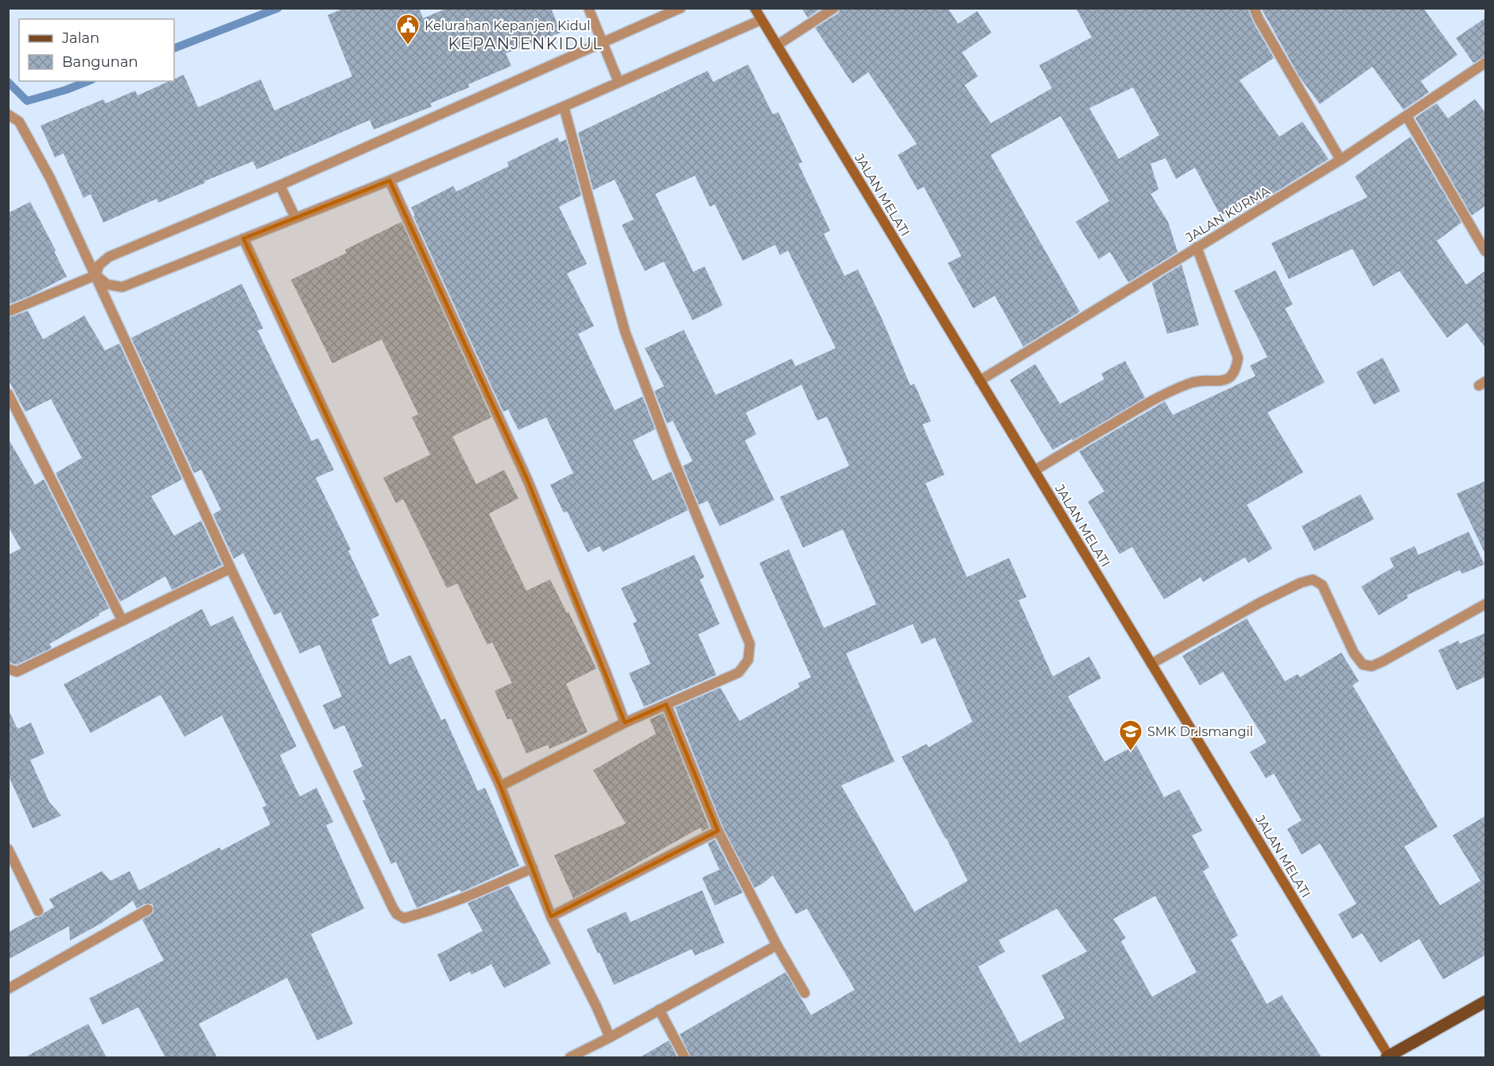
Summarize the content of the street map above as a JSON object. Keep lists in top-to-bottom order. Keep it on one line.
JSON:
{"streets":{"main road":["JALAN MELATI"],"street":["JALAN KURMA"]},"crossings":[["JALAN MELATI","JALAN KURMA"]],"districts":["KEPANJENKIDUL"],"places":{"public building":["Kelurahan Kepanjen Kidul"],"school or university":["SMK Dr.Ismangil"]},"legend":["Jalan","Bangunan"]}
